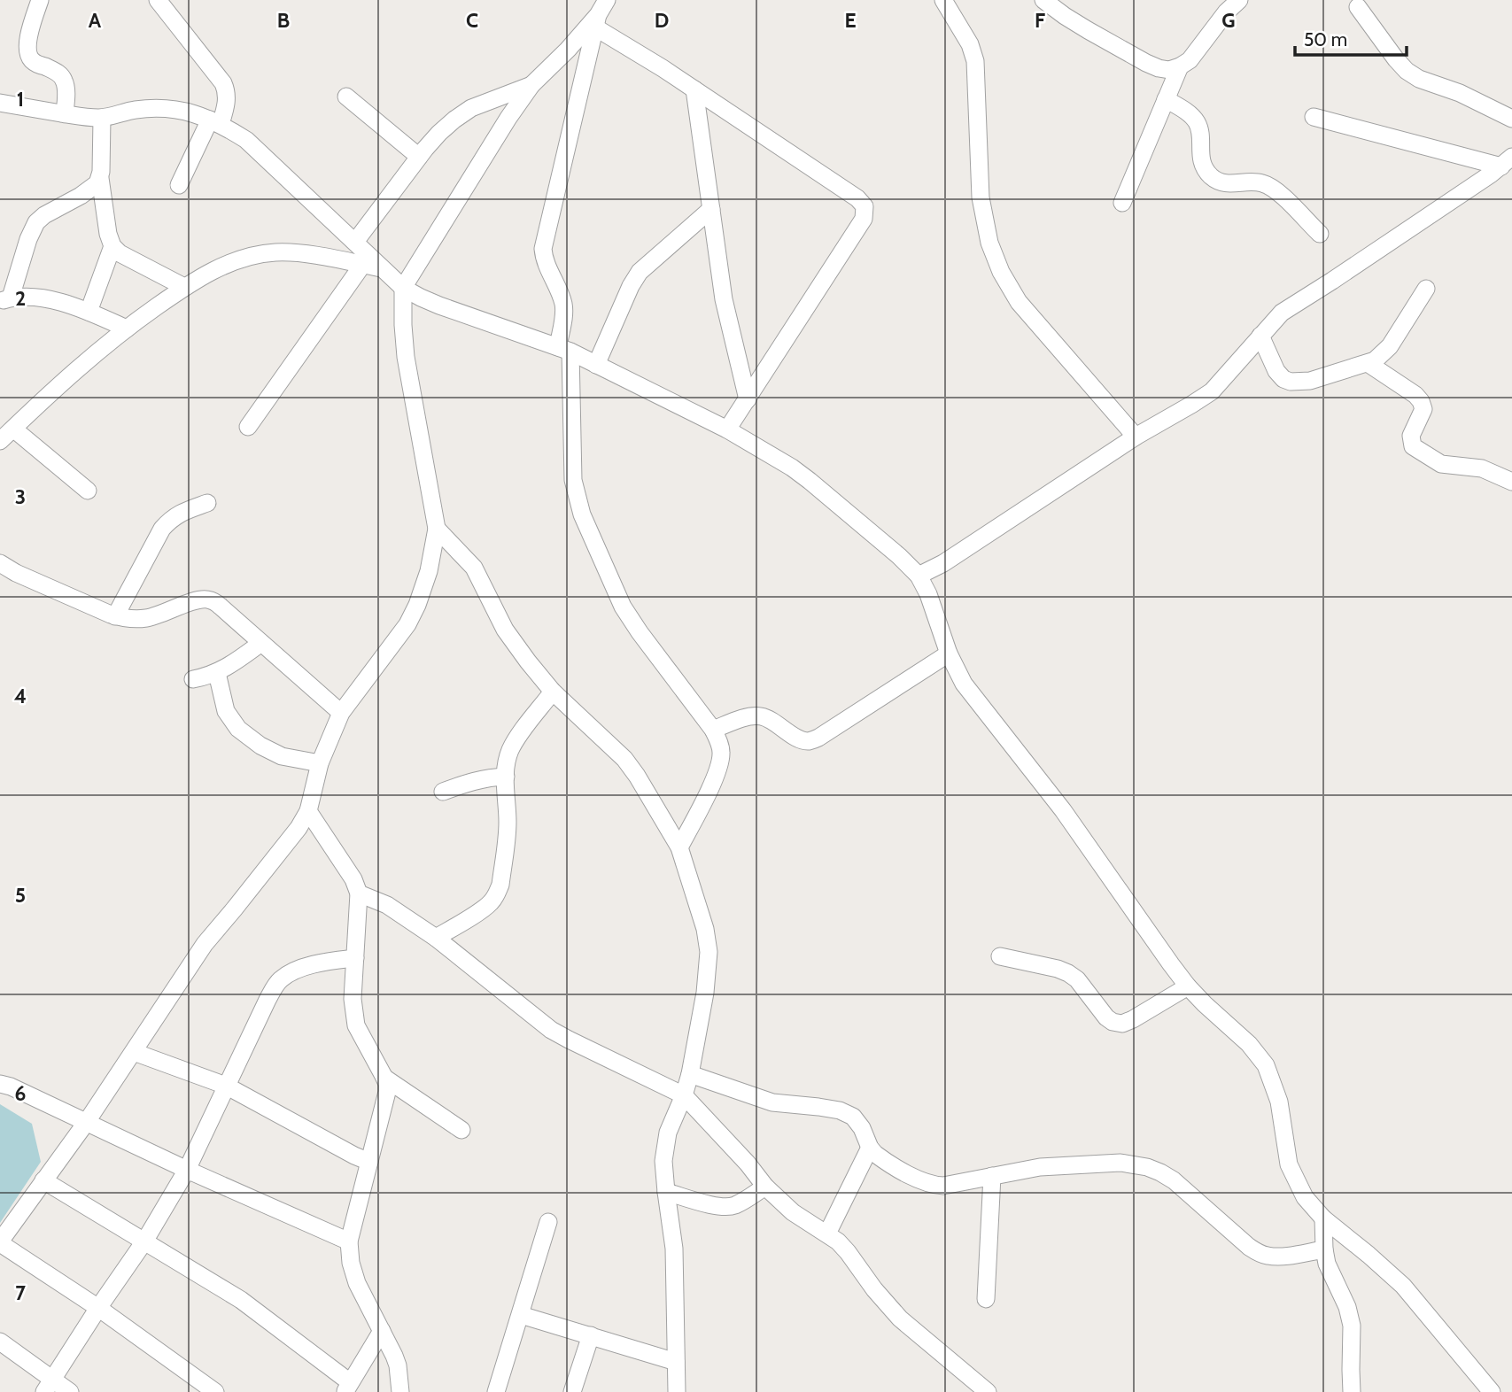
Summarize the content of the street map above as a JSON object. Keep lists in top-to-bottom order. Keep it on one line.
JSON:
{"scale_bar":"50 m","grid":{"columns":["A","B","C","D","E","F","G"],"rows":["1","2","3","4","5","6","7"]}}
